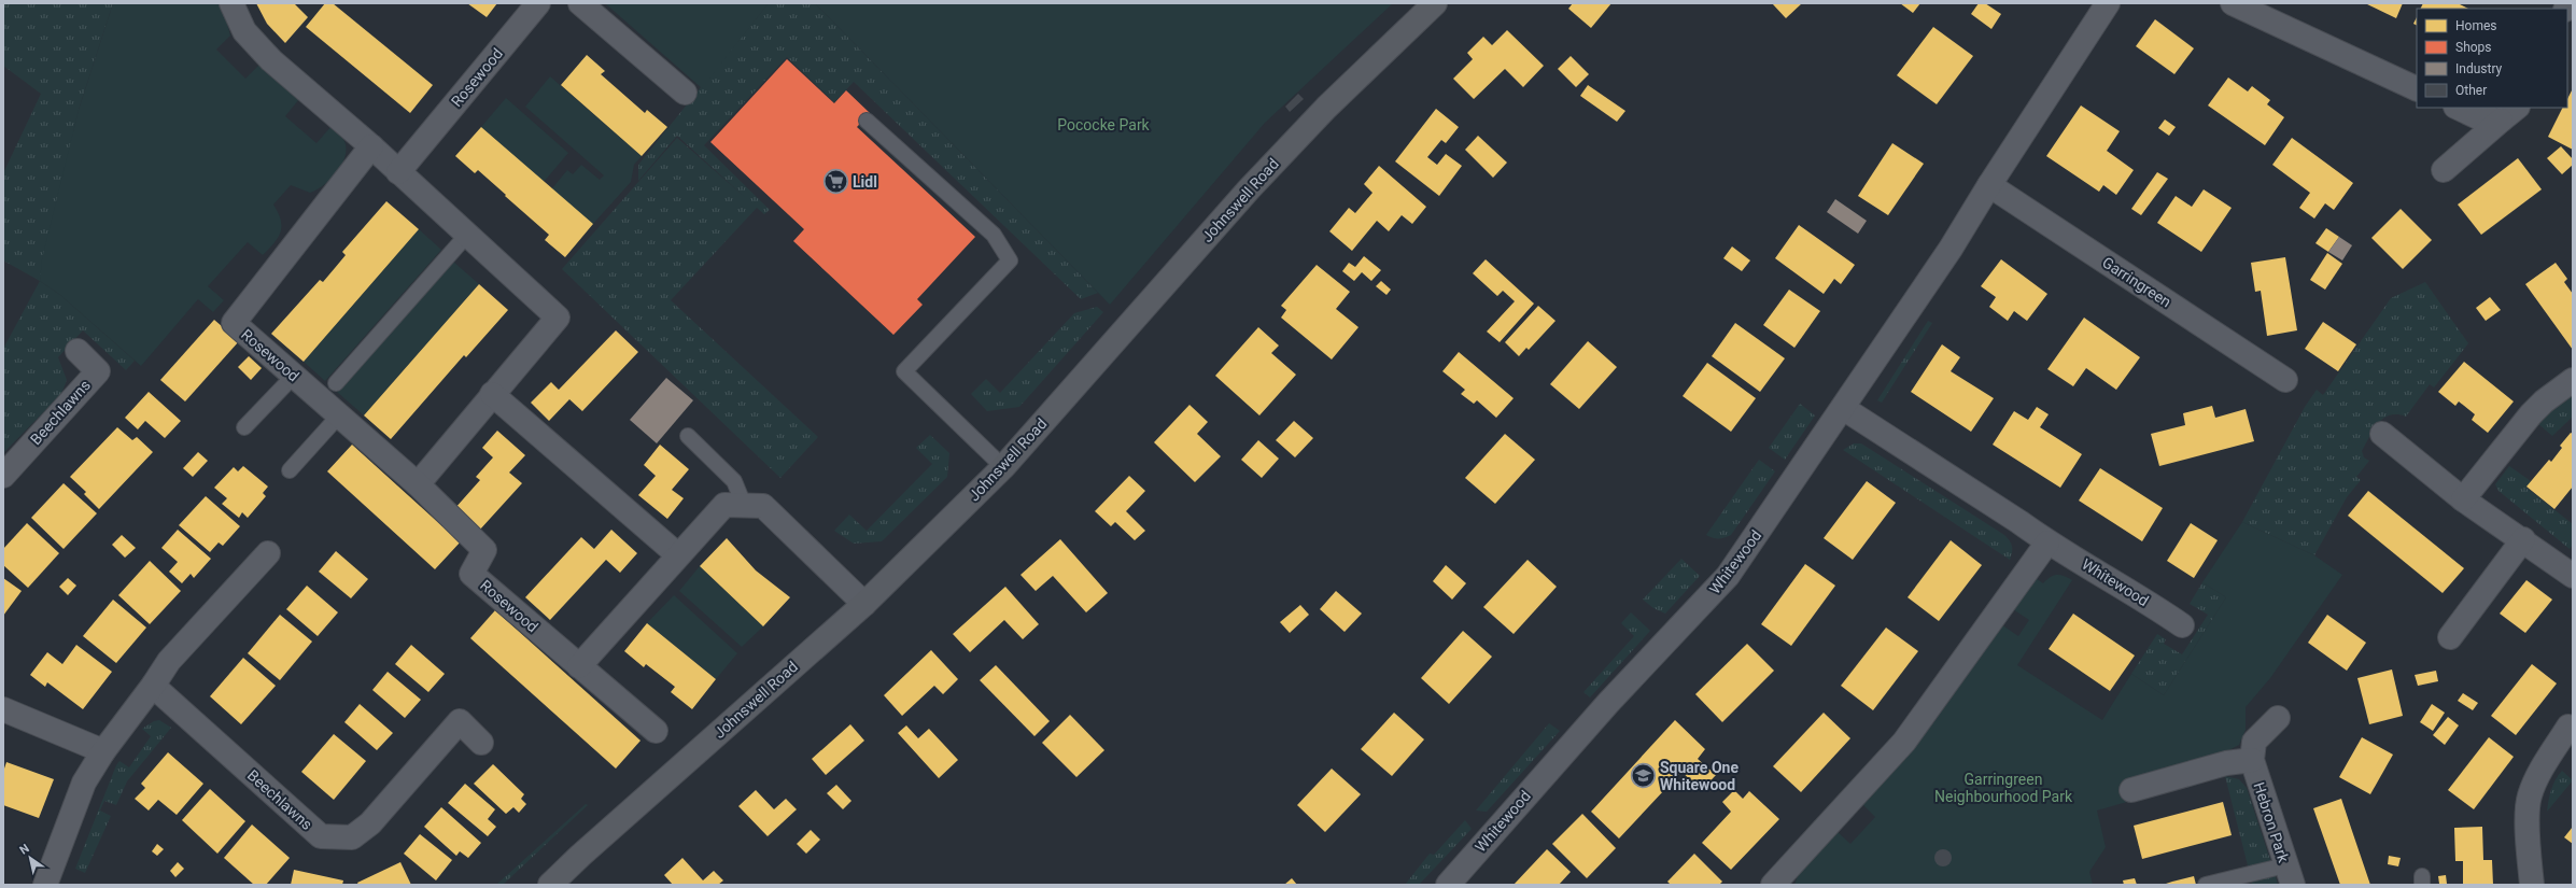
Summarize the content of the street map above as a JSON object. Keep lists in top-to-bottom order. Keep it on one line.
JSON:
{"streets":{"street":["Rosewood","Johnswell Road","Garringreen","Beechlawns","Whitewood","Hebron Park"]},"parks":["Pococke Park","Garringreen Neighbourhood Park"],"places":{"supermarket":["Lidl"],"school or university":["Square One Whitewood"]},"legend":["Homes","Shops","Industry","Other"],"north":"top left"}
